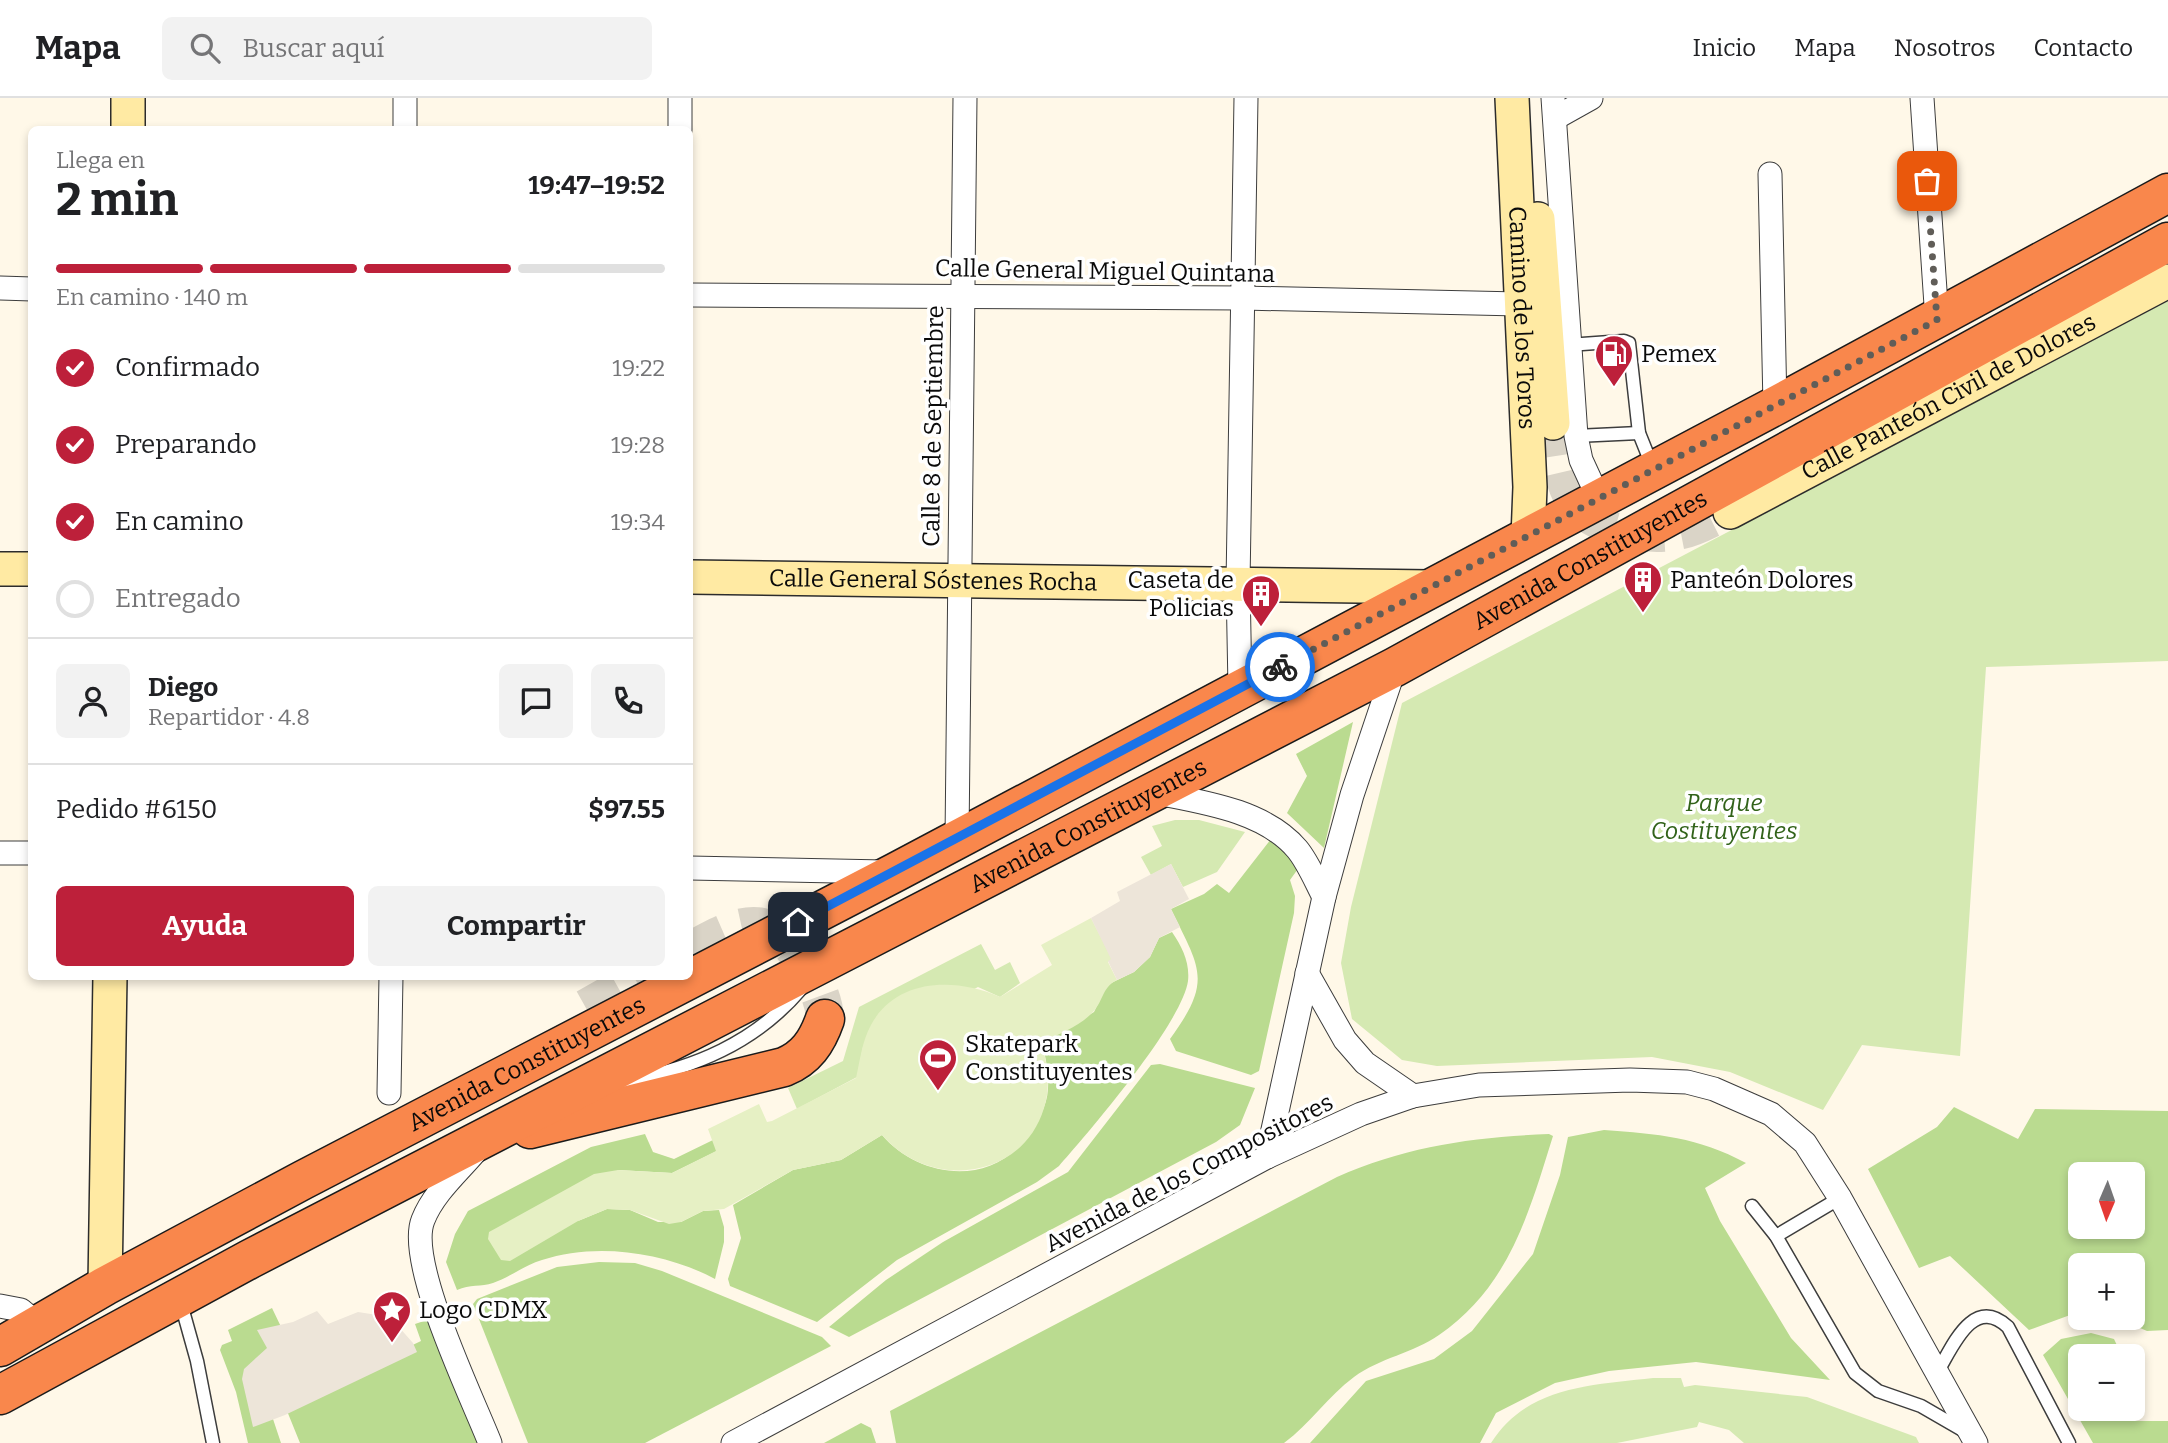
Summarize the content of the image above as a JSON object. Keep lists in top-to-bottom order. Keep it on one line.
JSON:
{"streets":{"highway":["Avenida Constituyentes"],"street":["Calle General Miguel Quintana","Camino de los Toros","Calle Panteón Civil de Dolores","Calle 8 de Septiembre","Calle General Sóstenes Rocha","Avenida de los Compositores"]},"crossings":[["Calle General Miguel Quintana","Camino de los Toros"],["Calle General Miguel Quintana","Calle 8 de Septiembre"],["Camino de los Toros","Avenida Constituyentes"],["Calle 8 de Septiembre","Avenida Constituyentes"],["Calle 8 de Septiembre","Calle General Sóstenes Rocha"],["Avenida Constituyentes","Calle General Sóstenes Rocha"]],"parks":["Parque Costituyentes"],"places":{"fuel station":["Pemex"],"building":["Panteón Dolores","Caseta de Policias"],"sports":["Skatepark Constituyentes"],"place":["Logo CDMX"]},"north":"bottom","page":{"header":"Mapa","search":"Buscar aquí","nav":["Inicio","Mapa","Nosotros","Contacto"],"heading":["2 min","Llega en","19:47–19:52"],"panel":["Diego","Repartidor · 4.8","Pedido #6150","$97.55"],"bar":"En camino · 140 m","list":[["Confirmado","19:22"],["Preparando","19:28"],["En camino","19:34"],"Entregado"],"buttons":["Ayuda","Compartir"],"map_buttons":["+","−"]}}
